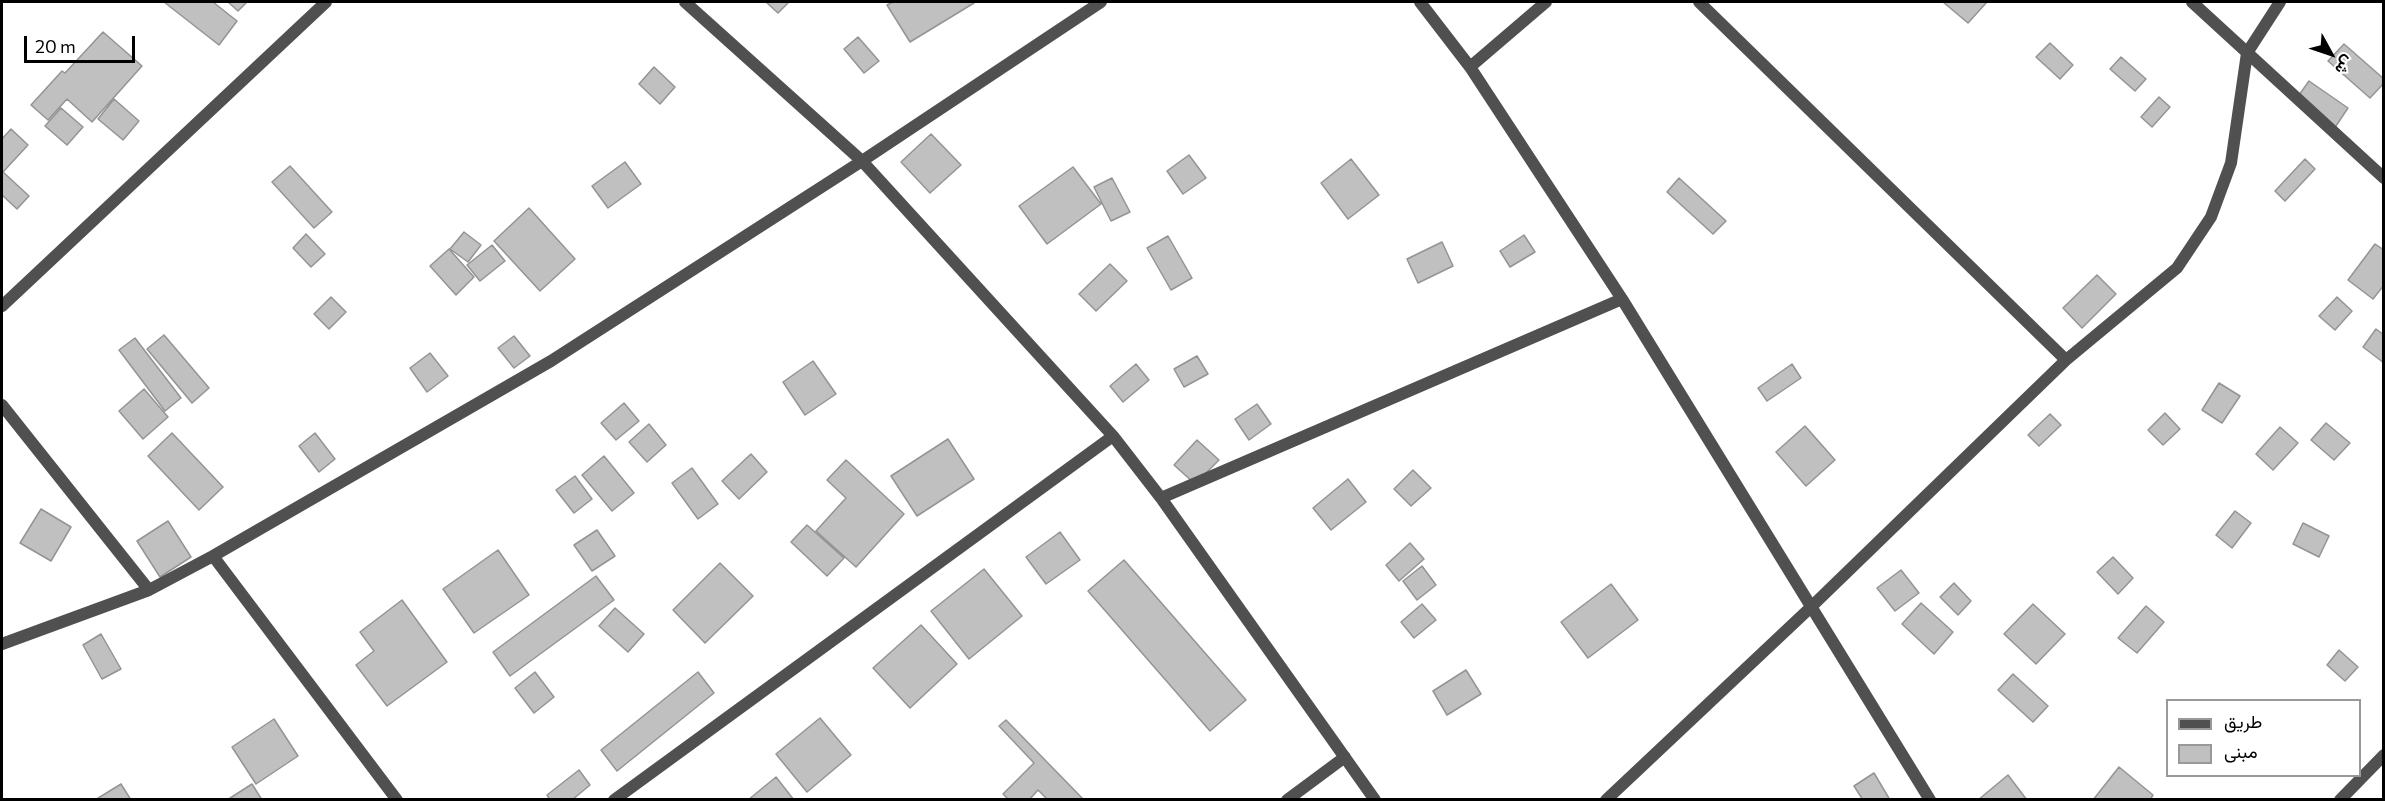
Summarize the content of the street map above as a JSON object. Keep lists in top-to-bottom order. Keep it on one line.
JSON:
{"legend":["طريق","مبنى"],"scale_bar":"20 m","north":"bottom right"}
